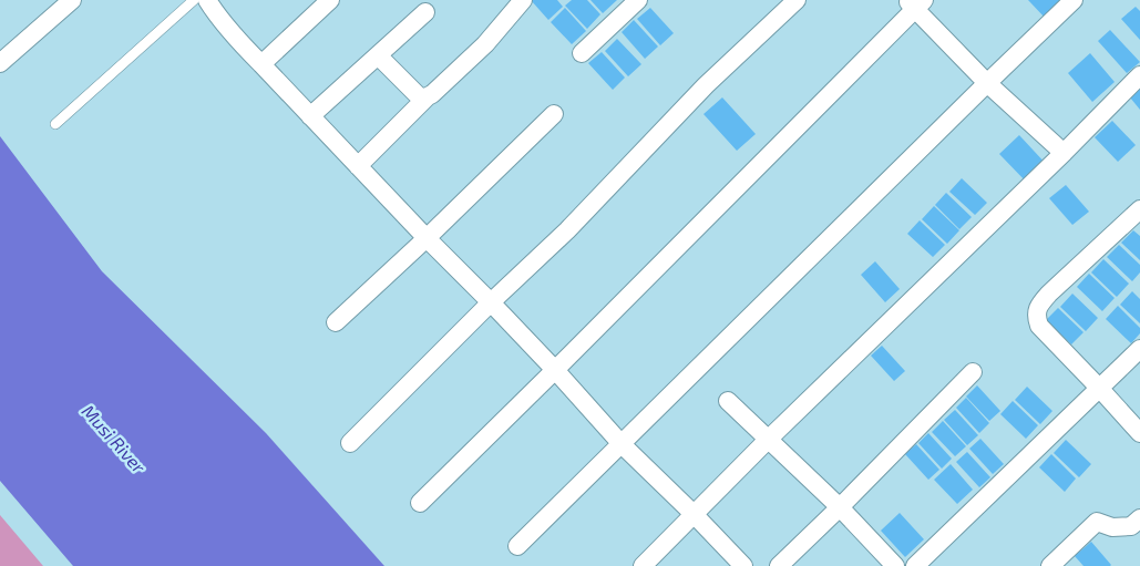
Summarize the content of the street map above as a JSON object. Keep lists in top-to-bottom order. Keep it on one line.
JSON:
{"water":["Musi River"]}
